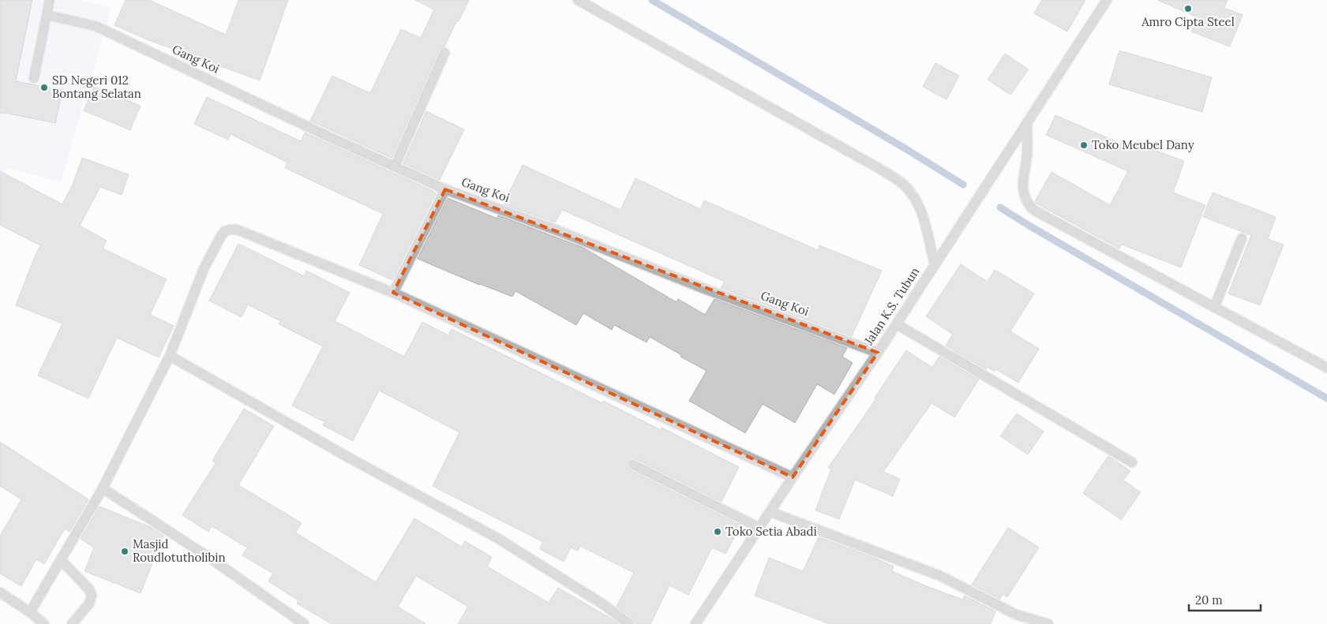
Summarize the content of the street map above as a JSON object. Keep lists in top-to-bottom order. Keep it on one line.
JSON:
{"streets":{"street":["Gang Koi","Jalan K.S. Tubun"]},"crossings":[["Gang Koi","Jalan K.S. Tubun"]],"places":["Amro Cipta Steel","SD Negeri 012 Bontang Selatan","Toko Meubel Dany","Toko Setia Abadi","Masjid Roudlotutholibin"],"scale_bar":"20 m"}
